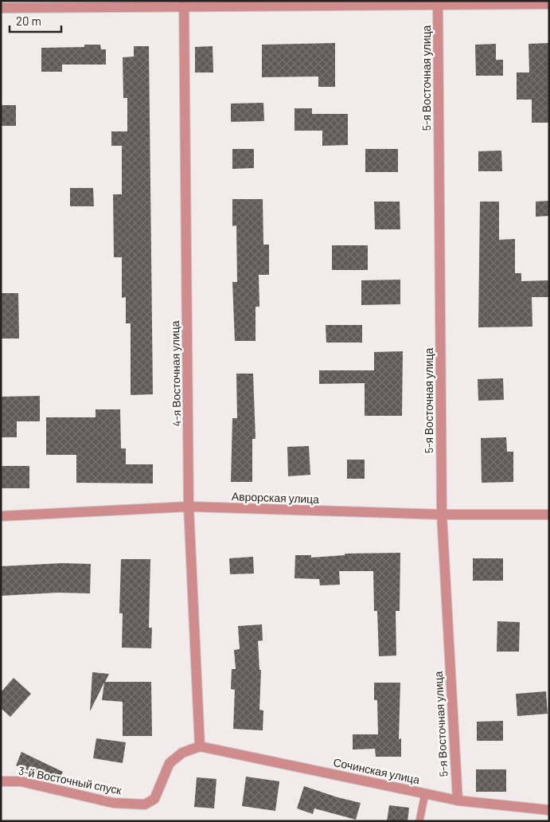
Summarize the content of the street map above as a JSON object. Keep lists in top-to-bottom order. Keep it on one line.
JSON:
{"streets":{"street":["5-я Восточная улица","4-я Восточная улица","Аврорская улица","Сочинская улица","3-й Восточный спуск"]},"crossings":[["5-я Восточная улица","Аврорская улица"],["5-я Восточная улица","Сочинская улица"],["4-я Восточная улица","Аврорская улица"],["4-я Восточная улица","Сочинская улица"],["4-я Восточная улица","3-й Восточный спуск"],["Сочинская улица","3-й Восточный спуск"]],"scale_bar":"20 m"}
